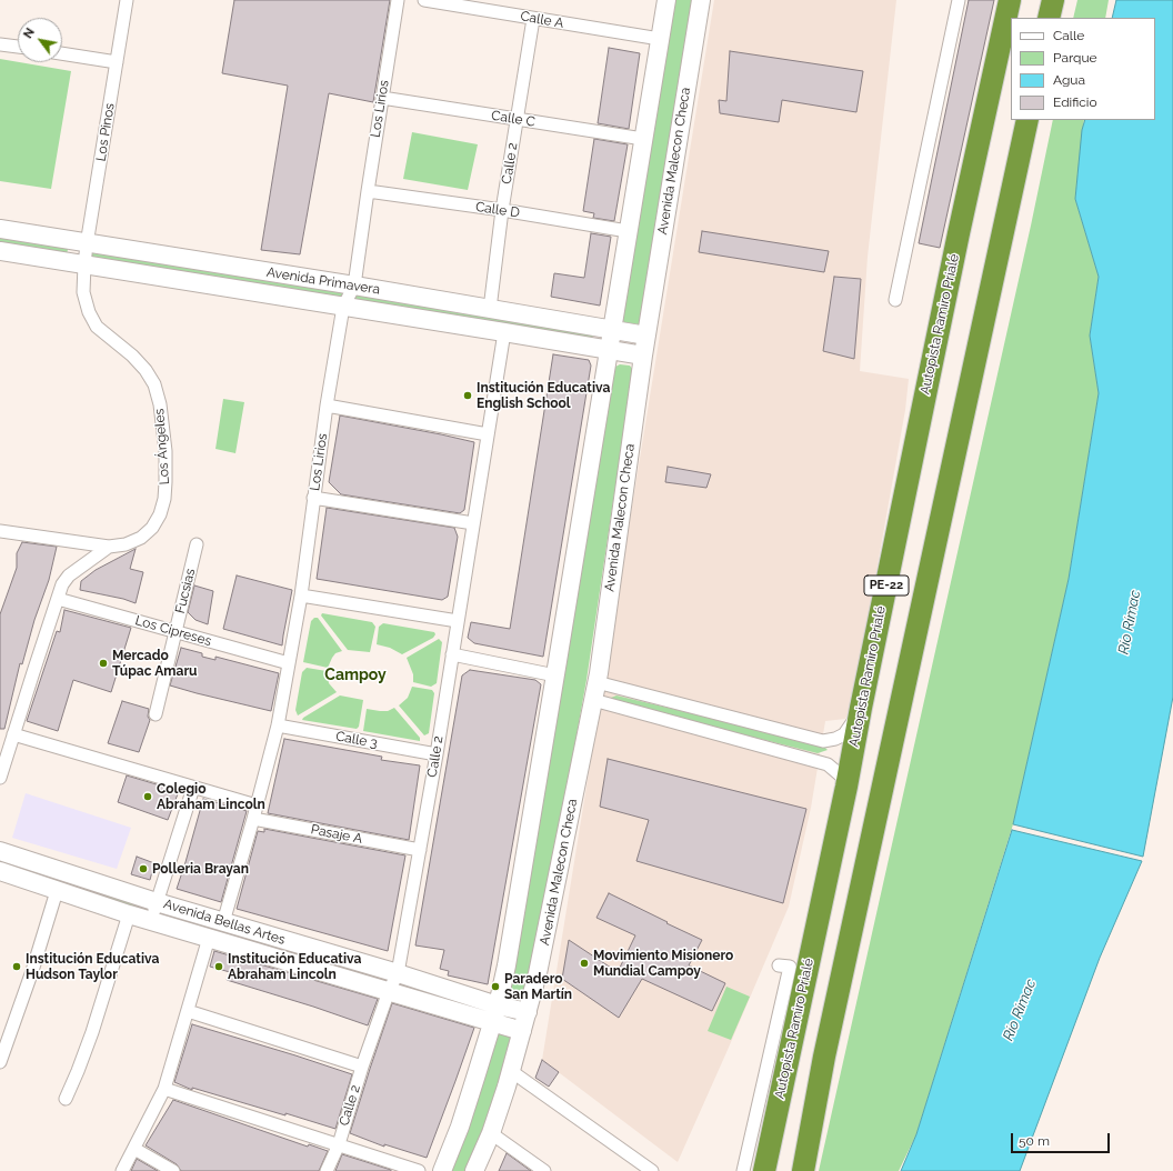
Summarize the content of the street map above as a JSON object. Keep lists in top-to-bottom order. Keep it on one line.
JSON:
{"streets":{"highway":["Autopista Ramiro Prialé","PE-22"],"street":["Calle A","Los Lirios","Calle C","Los Pinos","Avenida Malecon Checa","Calle 2","Calle D","Avenida Primavera","Los Ángeles","Fucsias","Los Cipreses","Calle 3","Pasaje A","Avenida Bellas Artes"]},"crossings":[["Calle A","Calle 2"],["Los Lirios","Calle C"],["Los Lirios","Calle D"],["Los Lirios","Avenida Primavera"],["Los Lirios","Los Cipreses"],["Los Lirios","Calle 3"],["Los Lirios","Pasaje A"],["Los Lirios","Avenida Bellas Artes"],["Calle C","Calle 2"],["Los Pinos","Avenida Primavera"],["Los Pinos","Los Ángeles"],["Avenida Malecon Checa","Avenida Primavera"],["Avenida Malecon Checa","Avenida Bellas Artes"],["Calle 2","Calle D"],["Calle 2","Avenida Primavera"],["Calle 2","Calle 3"],["Calle 2","Pasaje A"],["Calle 2","Avenida Bellas Artes"],["Avenida Primavera","Los Ángeles"],["Los Ángeles","Los Cipreses"],["Fucsias","Los Cipreses"]],"districts":["Campoy"],"water":["Río Rímac"],"places":["Institución Educativa English School","Mercado Túpac Amaru","Colegio Abraham Lincoln","Polleria Brayan","Movimiento Misionero Mundial Campoy","Institución Educativa Hudson Taylor","Institución Educativa Abraham Lincoln","Paradero San Martín"],"legend":["Calle","Parque","Agua","Edificio"],"scale_bar":"50 m","north":"top left"}
